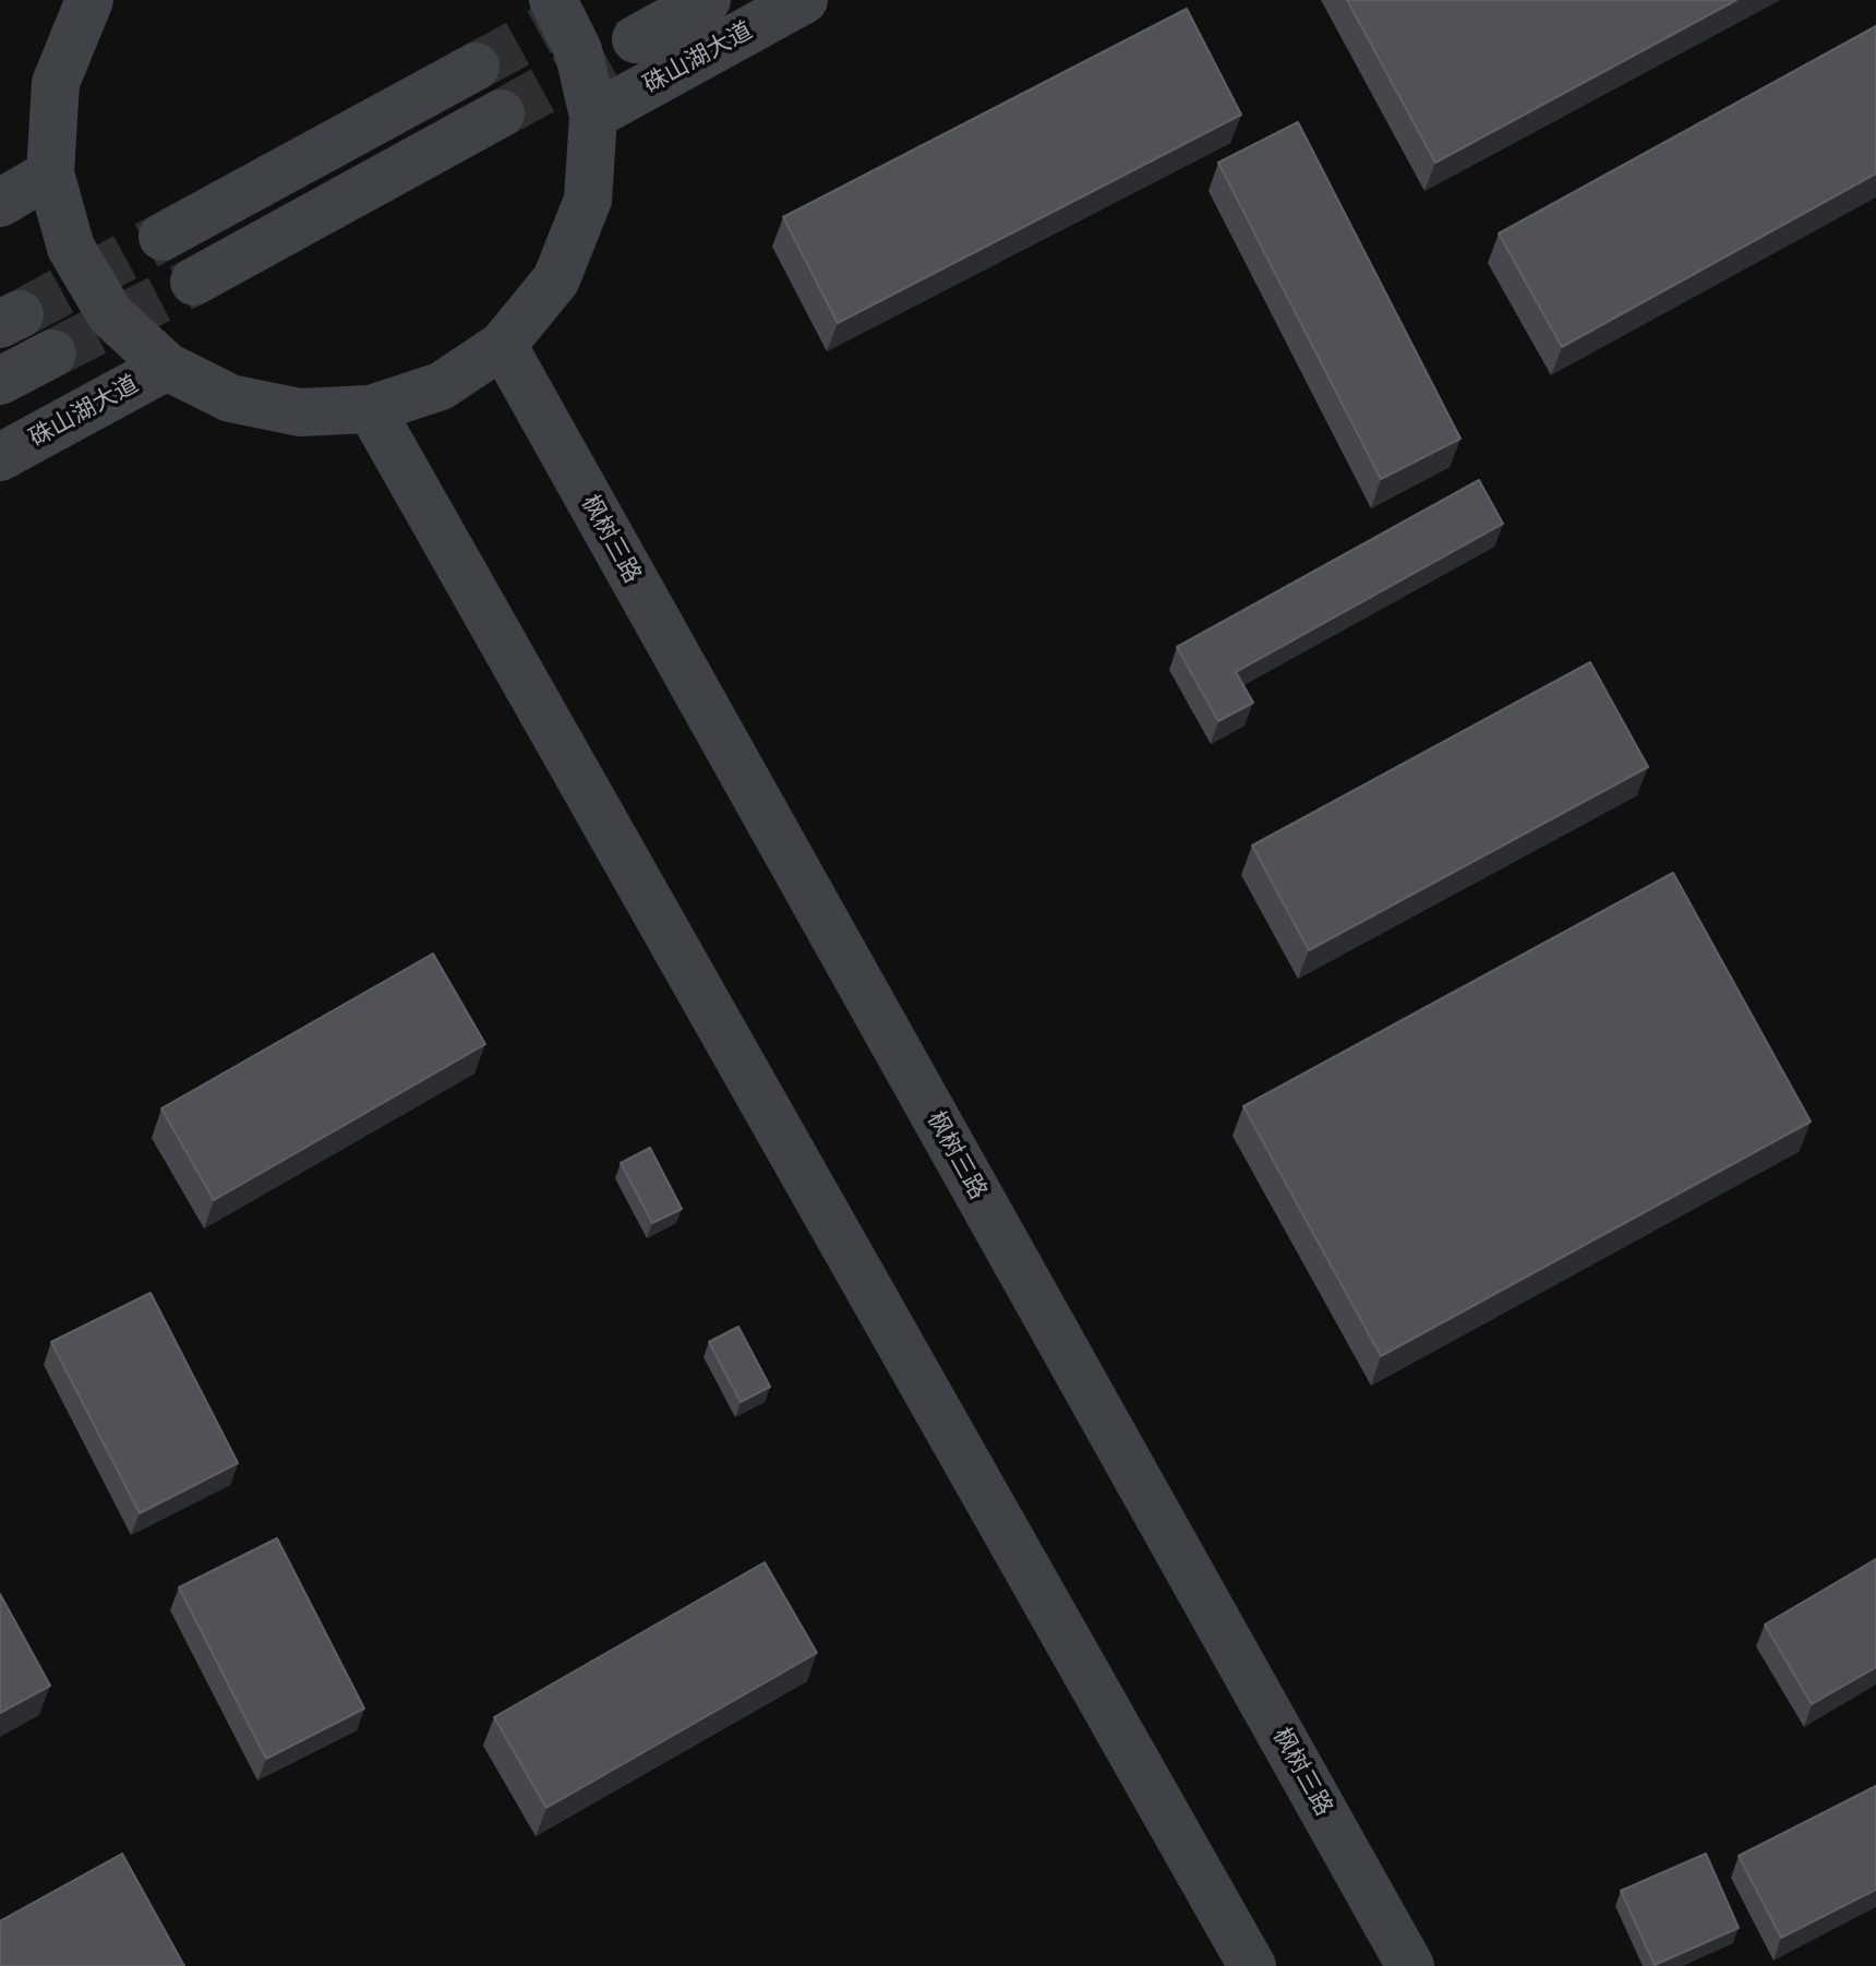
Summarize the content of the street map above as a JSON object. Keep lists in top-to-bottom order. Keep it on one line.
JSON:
{"streets":{"main road":["硃山湖大道","枫树三路"]}}
